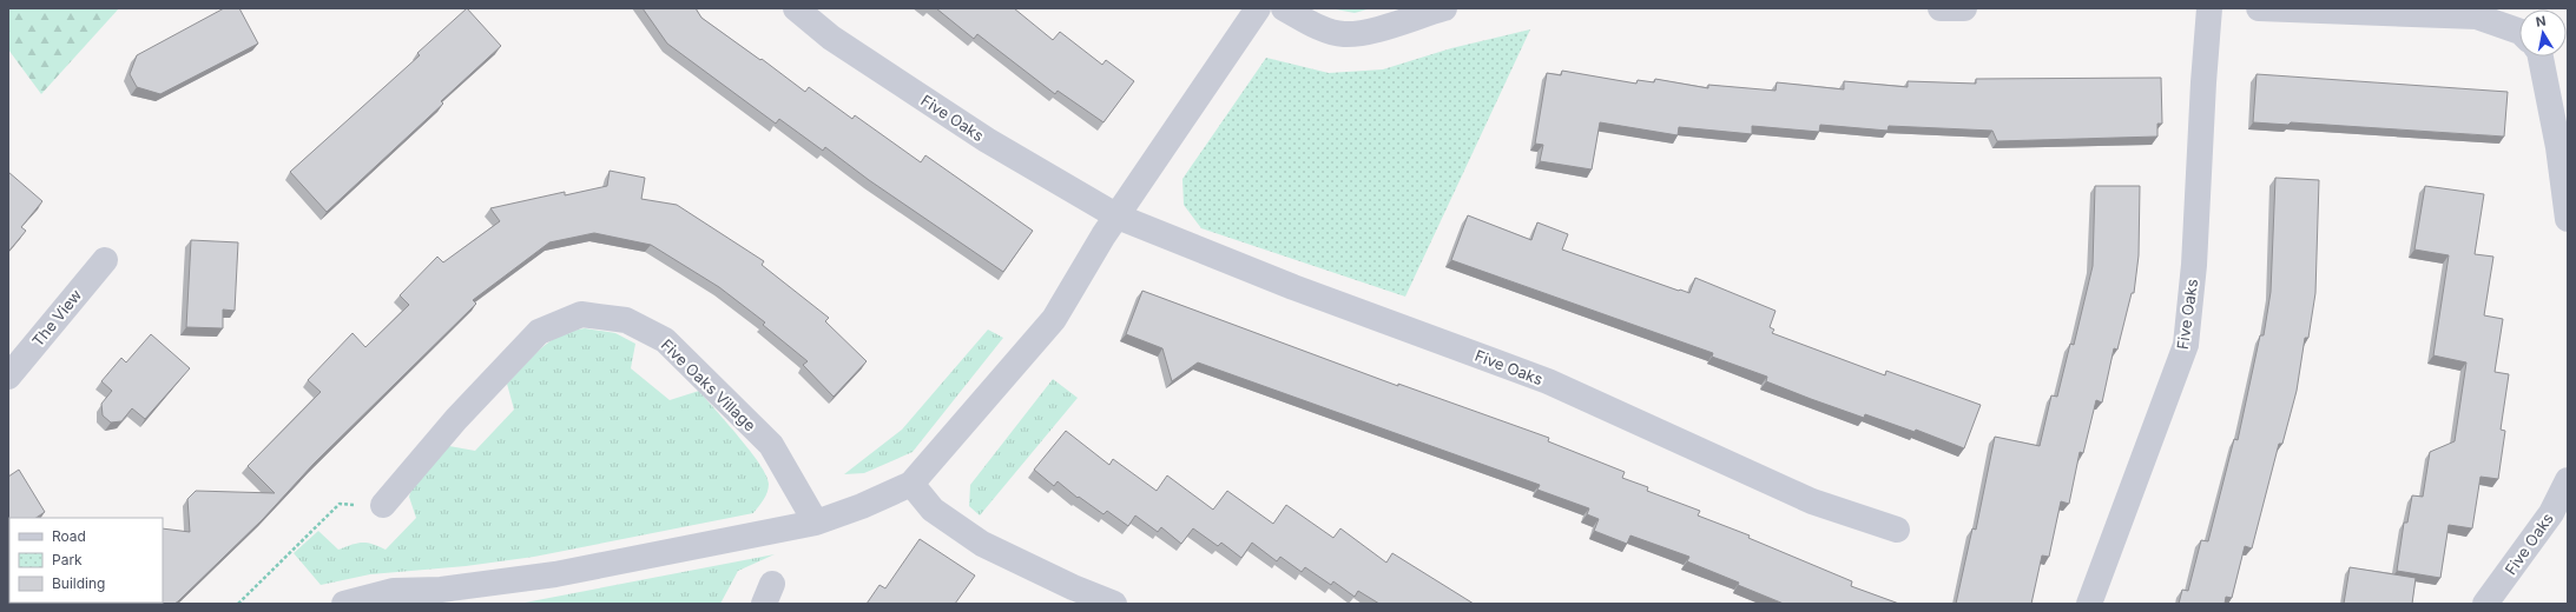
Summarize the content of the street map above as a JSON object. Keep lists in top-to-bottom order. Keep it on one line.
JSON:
{"streets":{"street":["Five Oaks","The View","Five Oaks Village"]},"legend":["Road","Park","Building"],"north":"top"}
